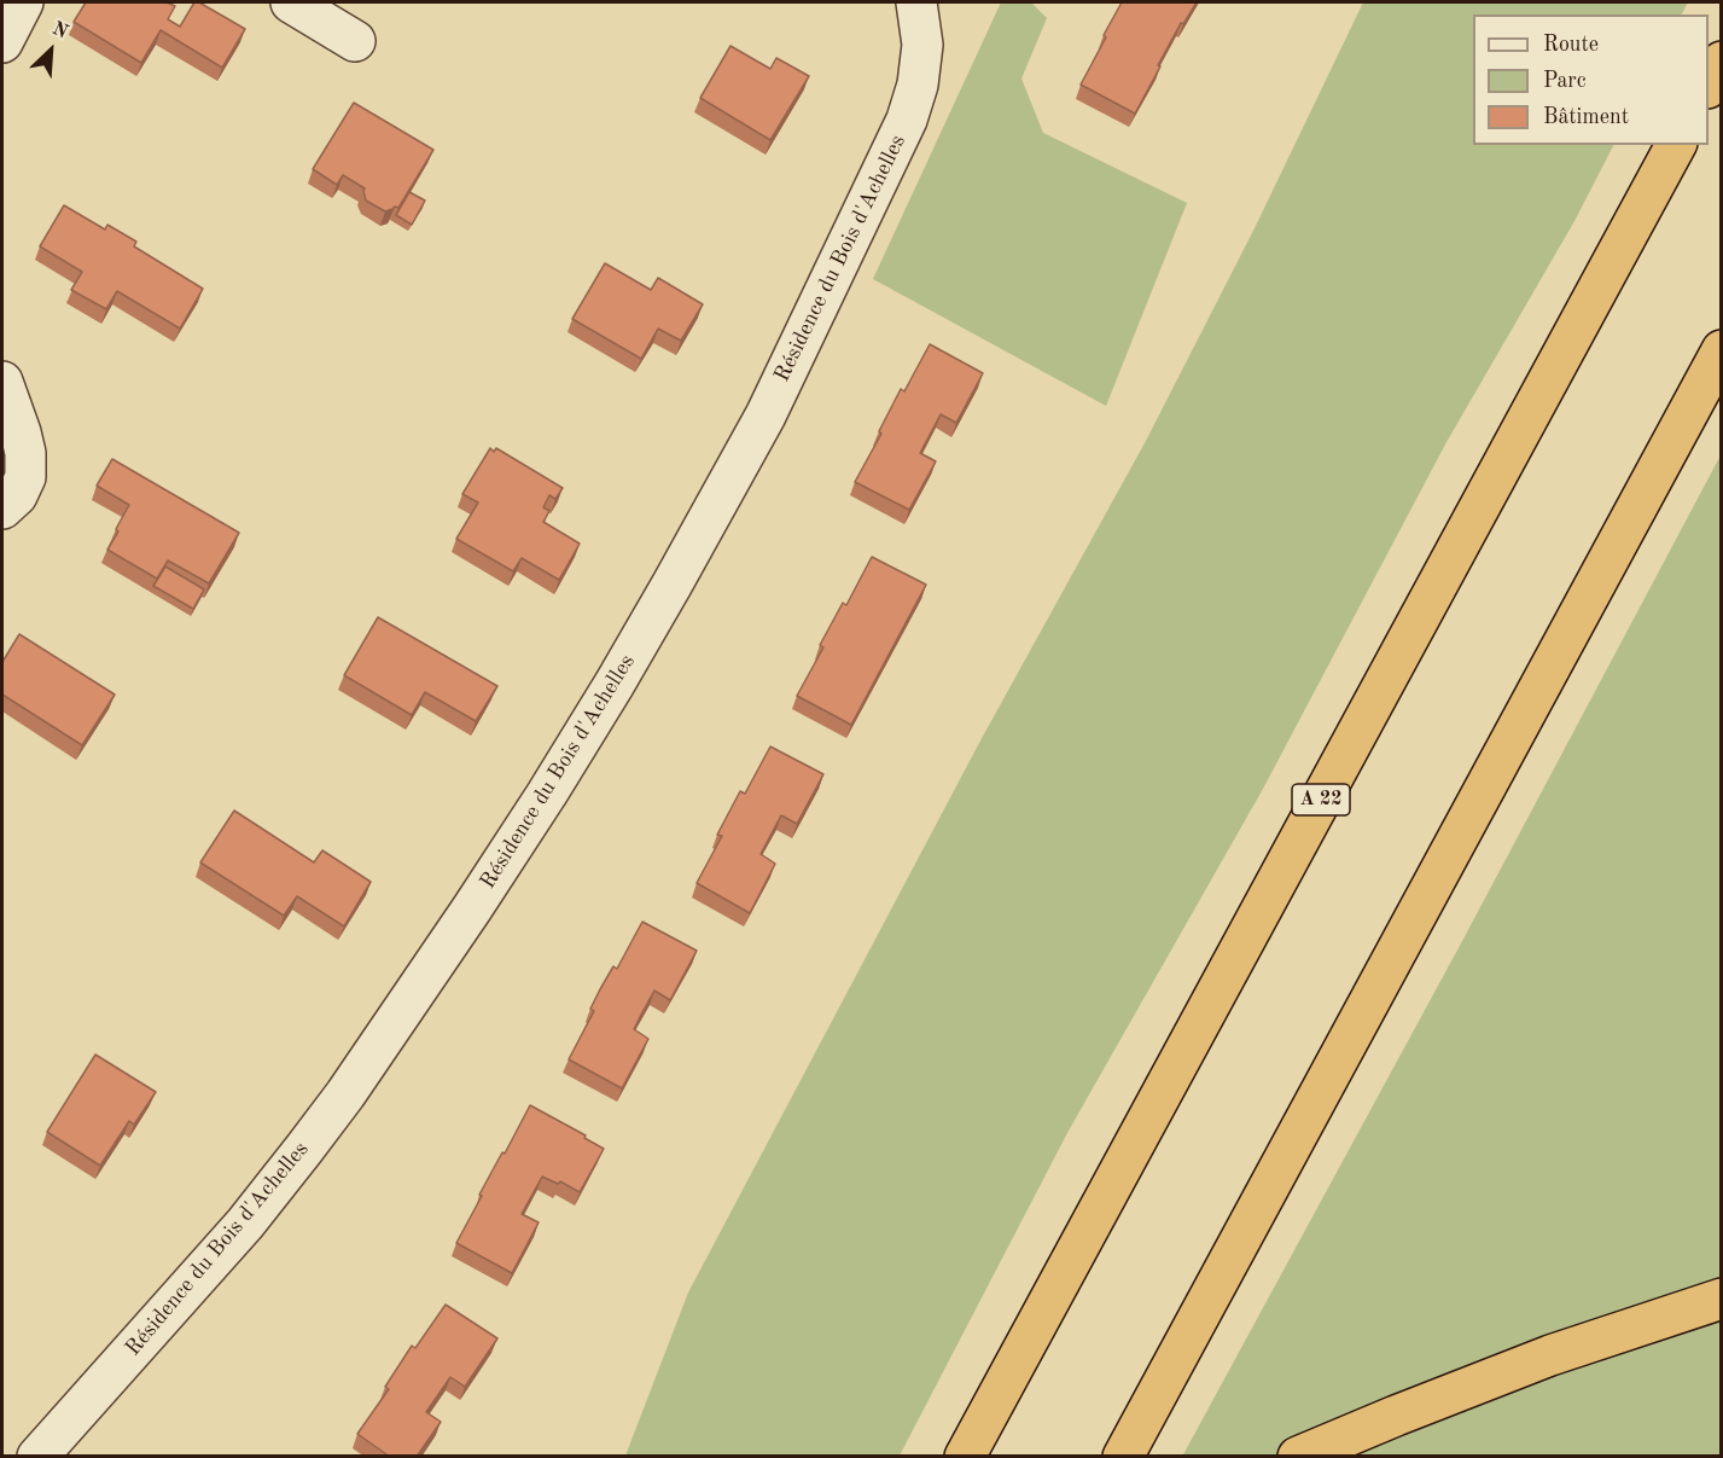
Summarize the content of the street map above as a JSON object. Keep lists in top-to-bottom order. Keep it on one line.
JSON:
{"streets":{"highway":["A 22"],"street":["Résidence du Bois d'Achelles"]},"legend":["Route","Parc","Bâtiment"],"north":"top right"}
